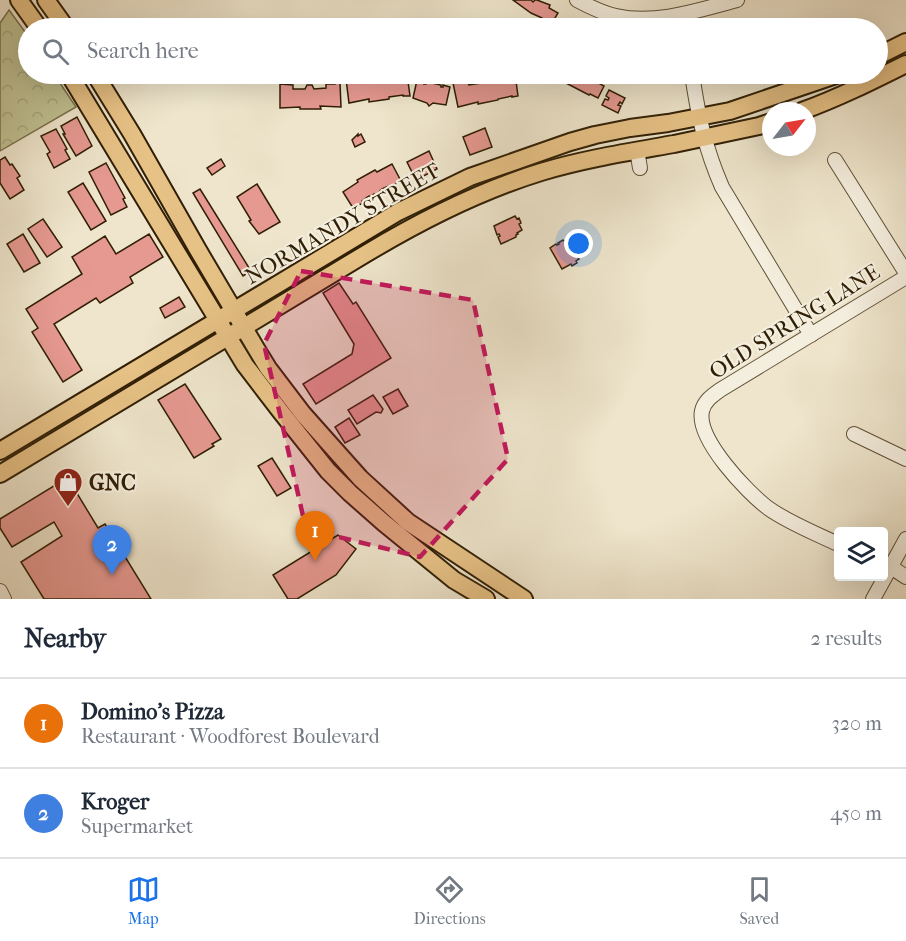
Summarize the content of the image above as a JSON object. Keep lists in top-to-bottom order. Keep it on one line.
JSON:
{"streets":{"main road":["NORMANDY STREET"],"street":["OLD SPRING LANE"]},"places":{"shop":["GNC"]},"north":"top right","page":{"search":"Search here","pins":["1","2"],"heading":["Nearby","2 results"],"list":[{"mark":"1","name":"Domino's Pizza","note":"Restaurant · Woodforest Boulevard","value":"320 m"},{"mark":"2","name":"Kroger","note":"Supermarket","value":"450 m"}],"nav":["Map","Directions","Saved"]}}
